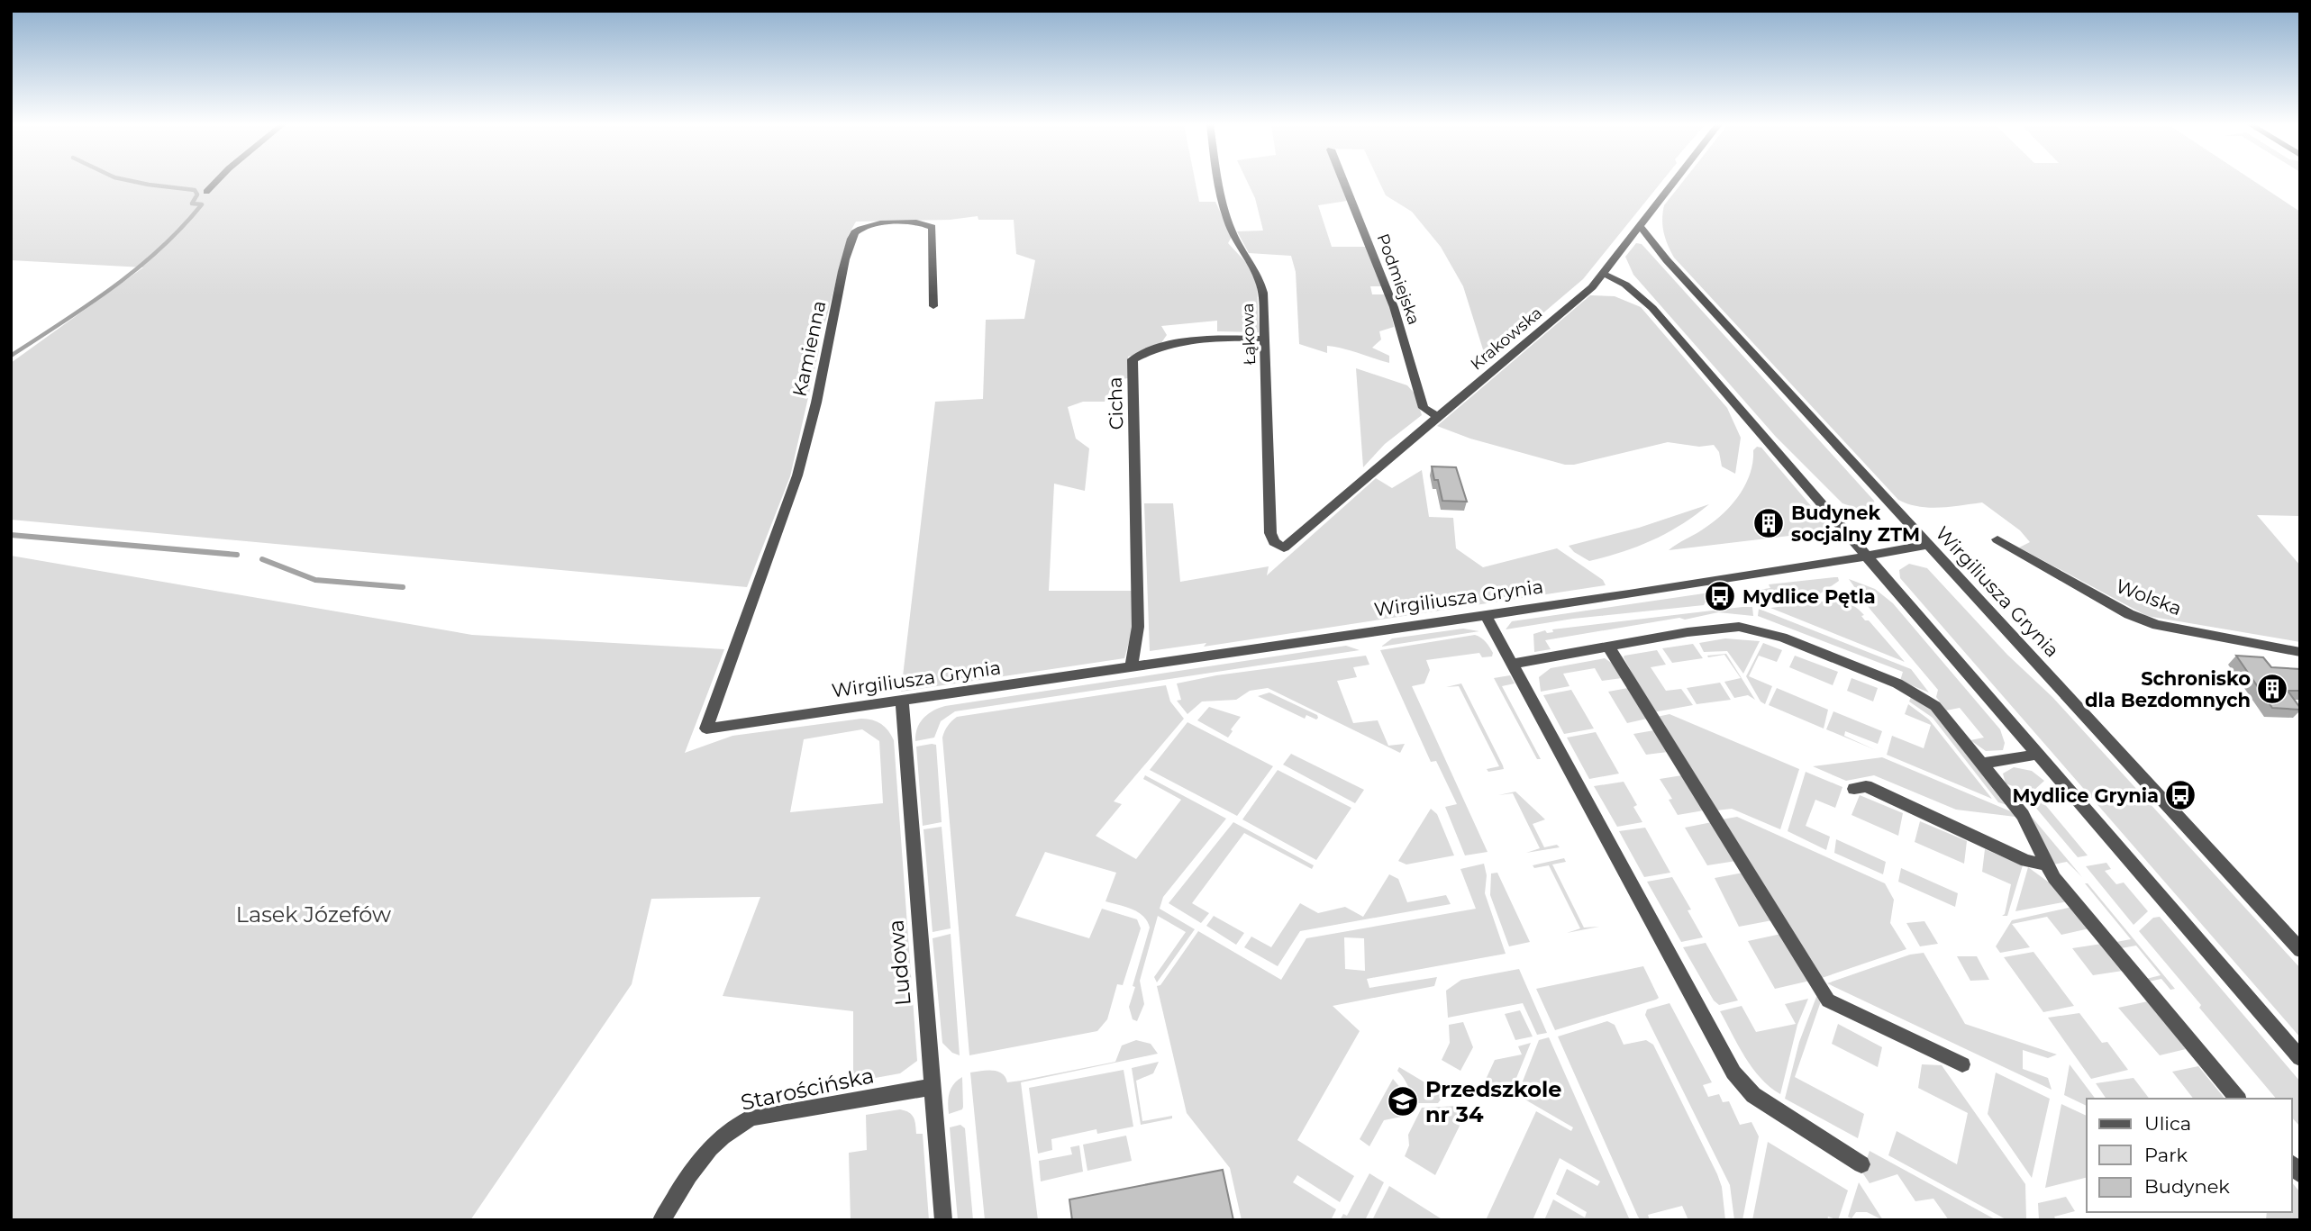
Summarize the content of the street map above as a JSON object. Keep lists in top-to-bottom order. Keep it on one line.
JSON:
{"streets":{"street":["Podmiejska","Łąkowa","Krakowska","Kamienna","Cicha","Wirgiliusza Grynia","Wolska","Ludowa","Starościńska"]},"crossings":[["Podmiejska","Krakowska"],["Łąkowa","Krakowska"],["Łąkowa","Cicha"],["Krakowska","Wirgiliusza Grynia"],["Kamienna","Wirgiliusza Grynia"],["Cicha","Wirgiliusza Grynia"],["Wirgiliusza Grynia","Ludowa"],["Ludowa","Starościńska"]],"parks":["Lasek Józefów"],"places":{"building":["Budynek socjalny ZTM","Schronisko dla Bezdomnych"],"bus stop":["Mydlice Pętla","Mydlice Grynia"],"school or university":["Przedszkole nr 34"]},"legend":["Ulica","Park","Budynek"]}
